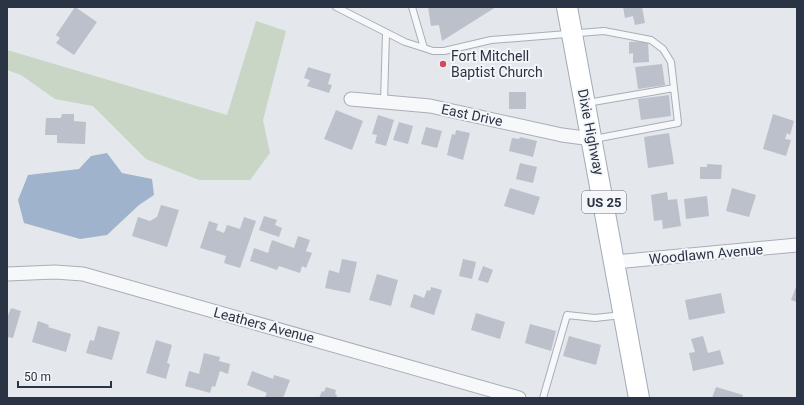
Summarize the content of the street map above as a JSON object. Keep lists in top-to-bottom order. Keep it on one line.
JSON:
{"streets":{"main road":["Dixie Highway","US 25"],"street":["East Drive","Woodlawn Avenue","Leathers Avenue"]},"crossings":[["East Drive","Dixie Highway"],["Dixie Highway","Woodlawn Avenue"]],"places":["Fort Mitchell Baptist Church"],"scale_bar":"50 m"}
